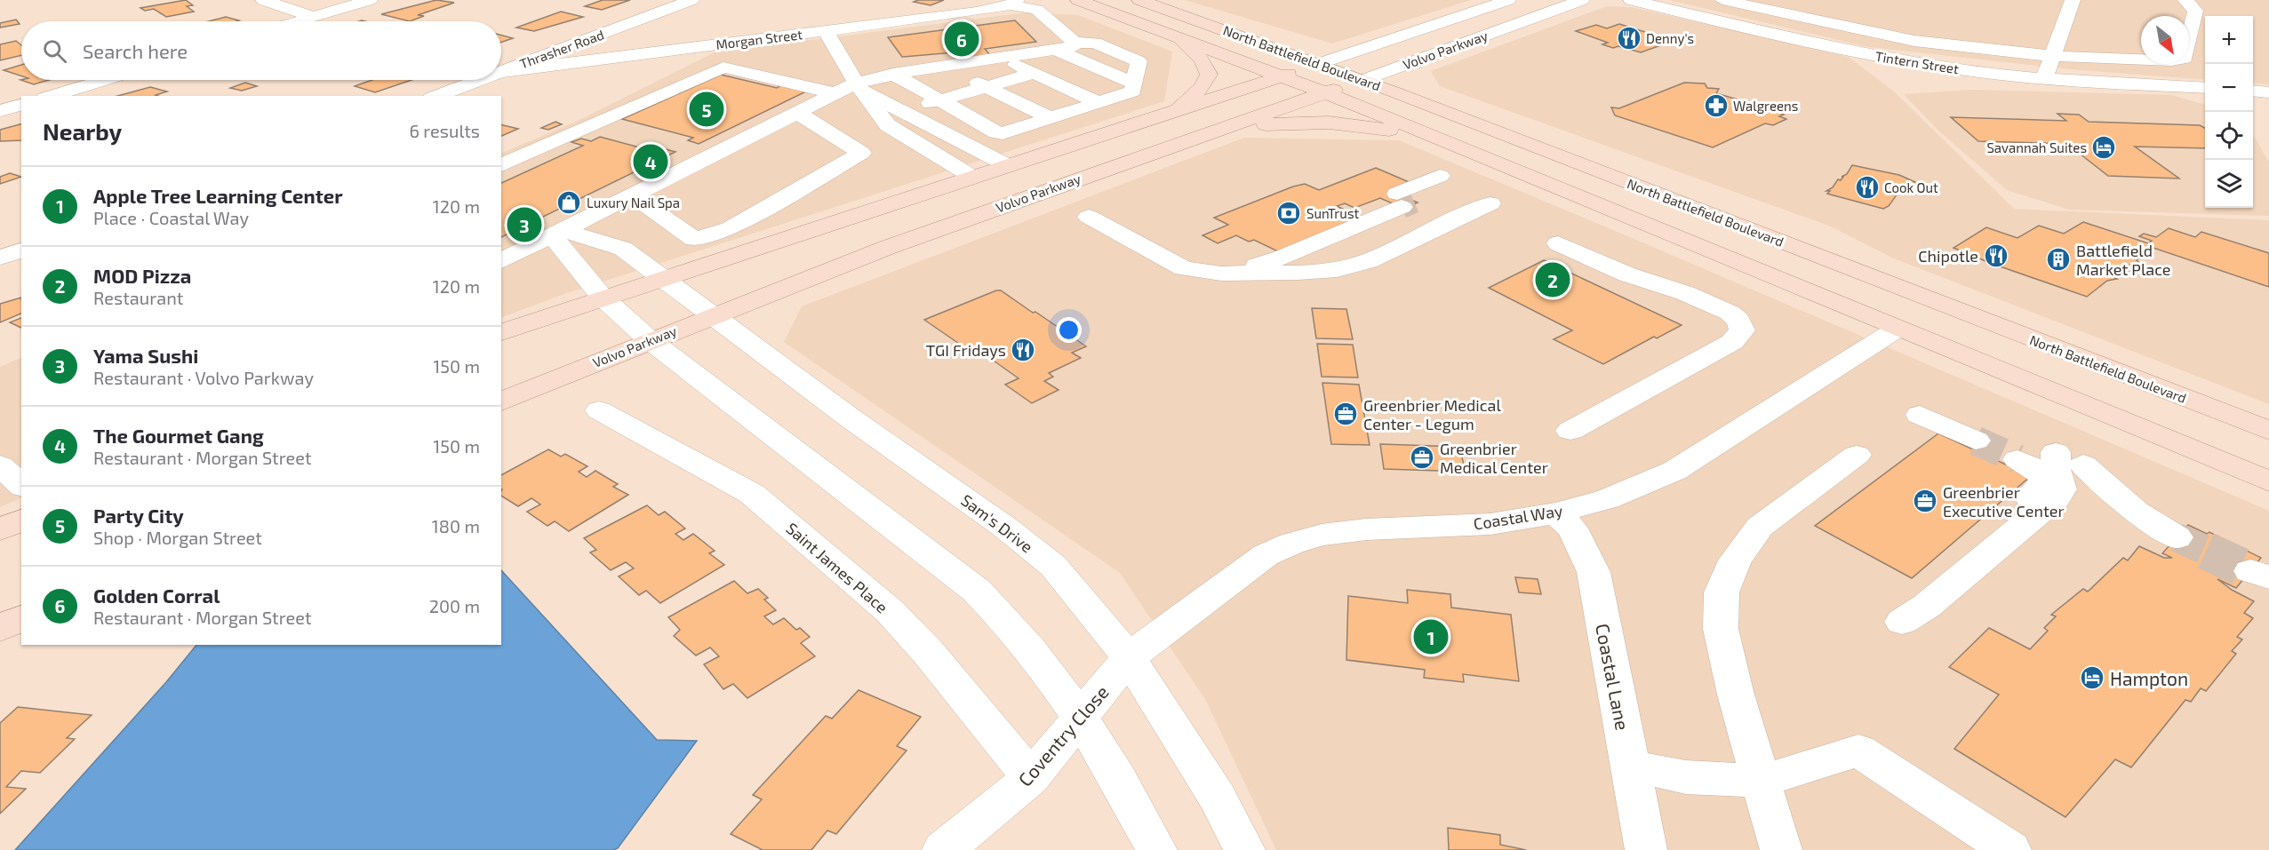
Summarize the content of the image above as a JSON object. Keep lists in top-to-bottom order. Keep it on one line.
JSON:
{"streets":{"main road":["Volvo Parkway","North Battlefield Boulevard"],"street":["Morgan Street","Thrasher Road","Tintern Street","Coastal Way","Sam's Drive","Saint James Place","Coastal Lane","Coventry Close"]},"crossings":[["Volvo Parkway","North Battlefield Boulevard"],["Volvo Parkway","Sam's Drive"],["North Battlefield Boulevard","Coastal Way"],["Coastal Way","Sam's Drive"],["Coastal Way","Coastal Lane"],["Coastal Way","Coventry Close"],["Sam's Drive","Coventry Close"],["Saint James Place","Coventry Close"]],"places":{"restaurant":["Denny's","Cook Out","Chipotle","TGI Fridays"],"pharmacy":["Walgreens"],"hotel":["Savannah Suites","Hampton"],"shop":["Luxury Nail Spa"],"bank":["SunTrust"],"building":["Battlefield Market Place"],"office":["Greenbrier Medical Center - Legum","Greenbrier Medical Center","Greenbrier Executive Center"]},"north":"bottom right","page":{"map_buttons":["+","−"],"pins":["6","5","4","3","2","1"],"search":"Search here","heading":["Nearby","6 results"],"list":[{"mark":"1","name":"Apple Tree Learning Center","note":"Place · Coastal Way","value":"120 m"},{"mark":"2","name":"MOD Pizza","note":"Restaurant","value":"120 m"},{"mark":"3","name":"Yama Sushi","note":"Restaurant · Volvo Parkway","value":"150 m"},{"mark":"4","name":"The Gourmet Gang","note":"Restaurant · Morgan Street","value":"150 m"},{"mark":"5","name":"Party City","note":"Shop · Morgan Street","value":"180 m"},{"mark":"6","name":"Golden Corral","note":"Restaurant · Morgan Street","value":"200 m"}]}}
